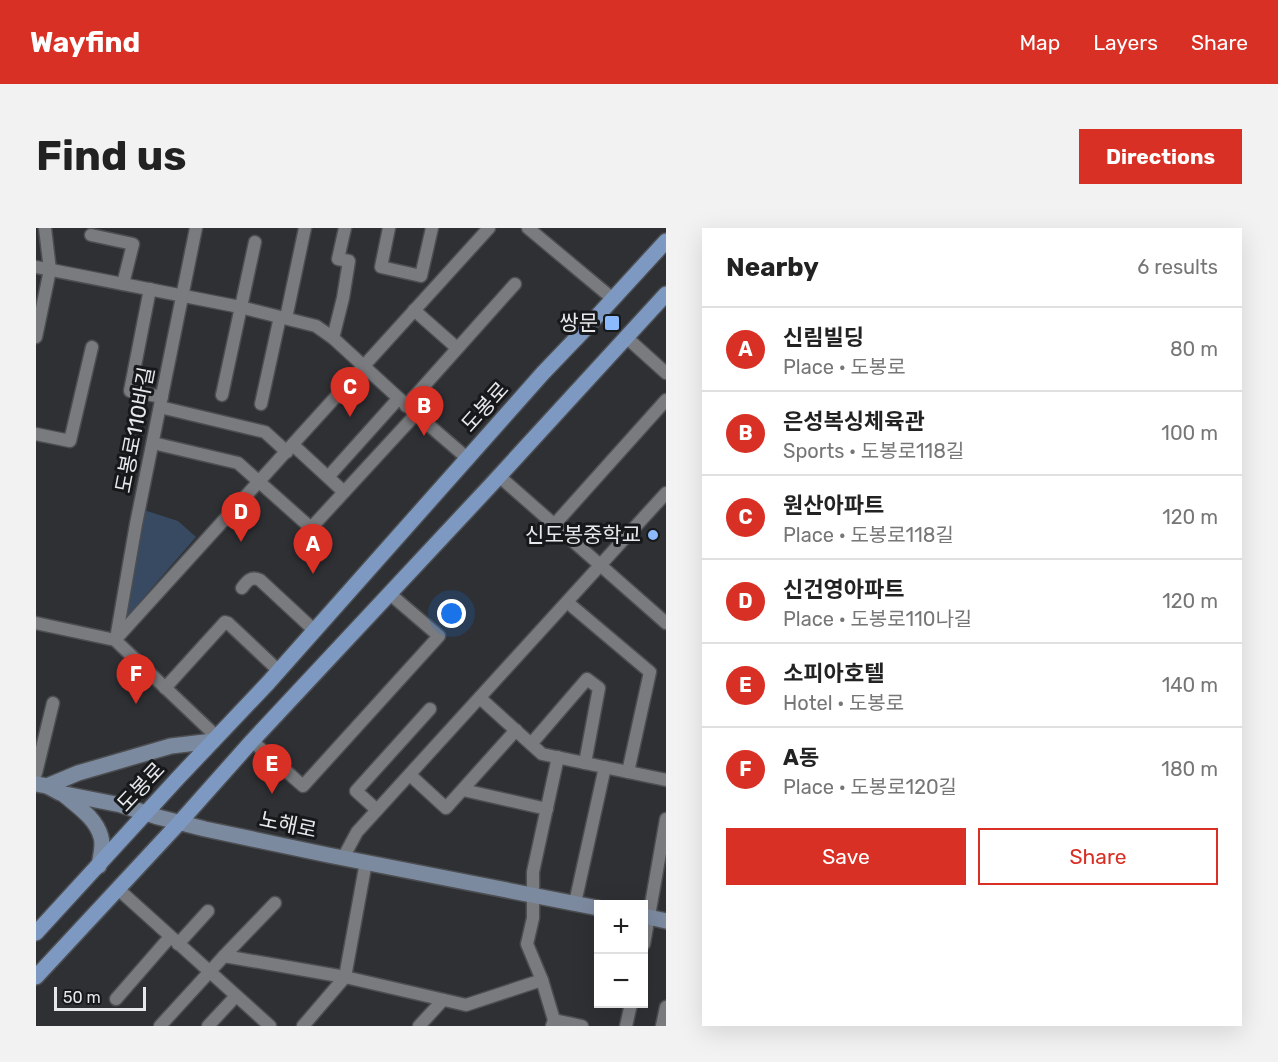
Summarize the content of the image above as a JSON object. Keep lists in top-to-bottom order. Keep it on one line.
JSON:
{"streets":{"main road":["도봉로","노해로"],"street":["도봉로110바길"]},"crossings":[["도봉로","노해로"]],"places":{"transit":["쌍문"],"other":["신도봉중학교"]},"scale_bar":"50 m","page":{"header":"Wayfind","nav":["Map","Layers","Share"],"buttons":["Directions",["Save","Share"]],"title":"Find us","heading":["Nearby","6 results"],"list":[{"mark":"A","name":"신림빌딩","note":"Place · 도봉로","value":"80 m"},{"mark":"B","name":"은성복싱체육관","note":"Sports · 도봉로118길","value":"100 m"},{"mark":"C","name":"원산아파트","note":"Place · 도봉로118길","value":"120 m"},{"mark":"D","name":"신건영아파트","note":"Place · 도봉로110나길","value":"120 m"},{"mark":"E","name":"소피아호텔","note":"Hotel · 도봉로","value":"140 m"},{"mark":"F","name":"A동","note":"Place · 도봉로120길","value":"180 m"}],"pins":["C","B","D","A","F","E"],"map_buttons":["+","−"],"scale":"50 m"}}
